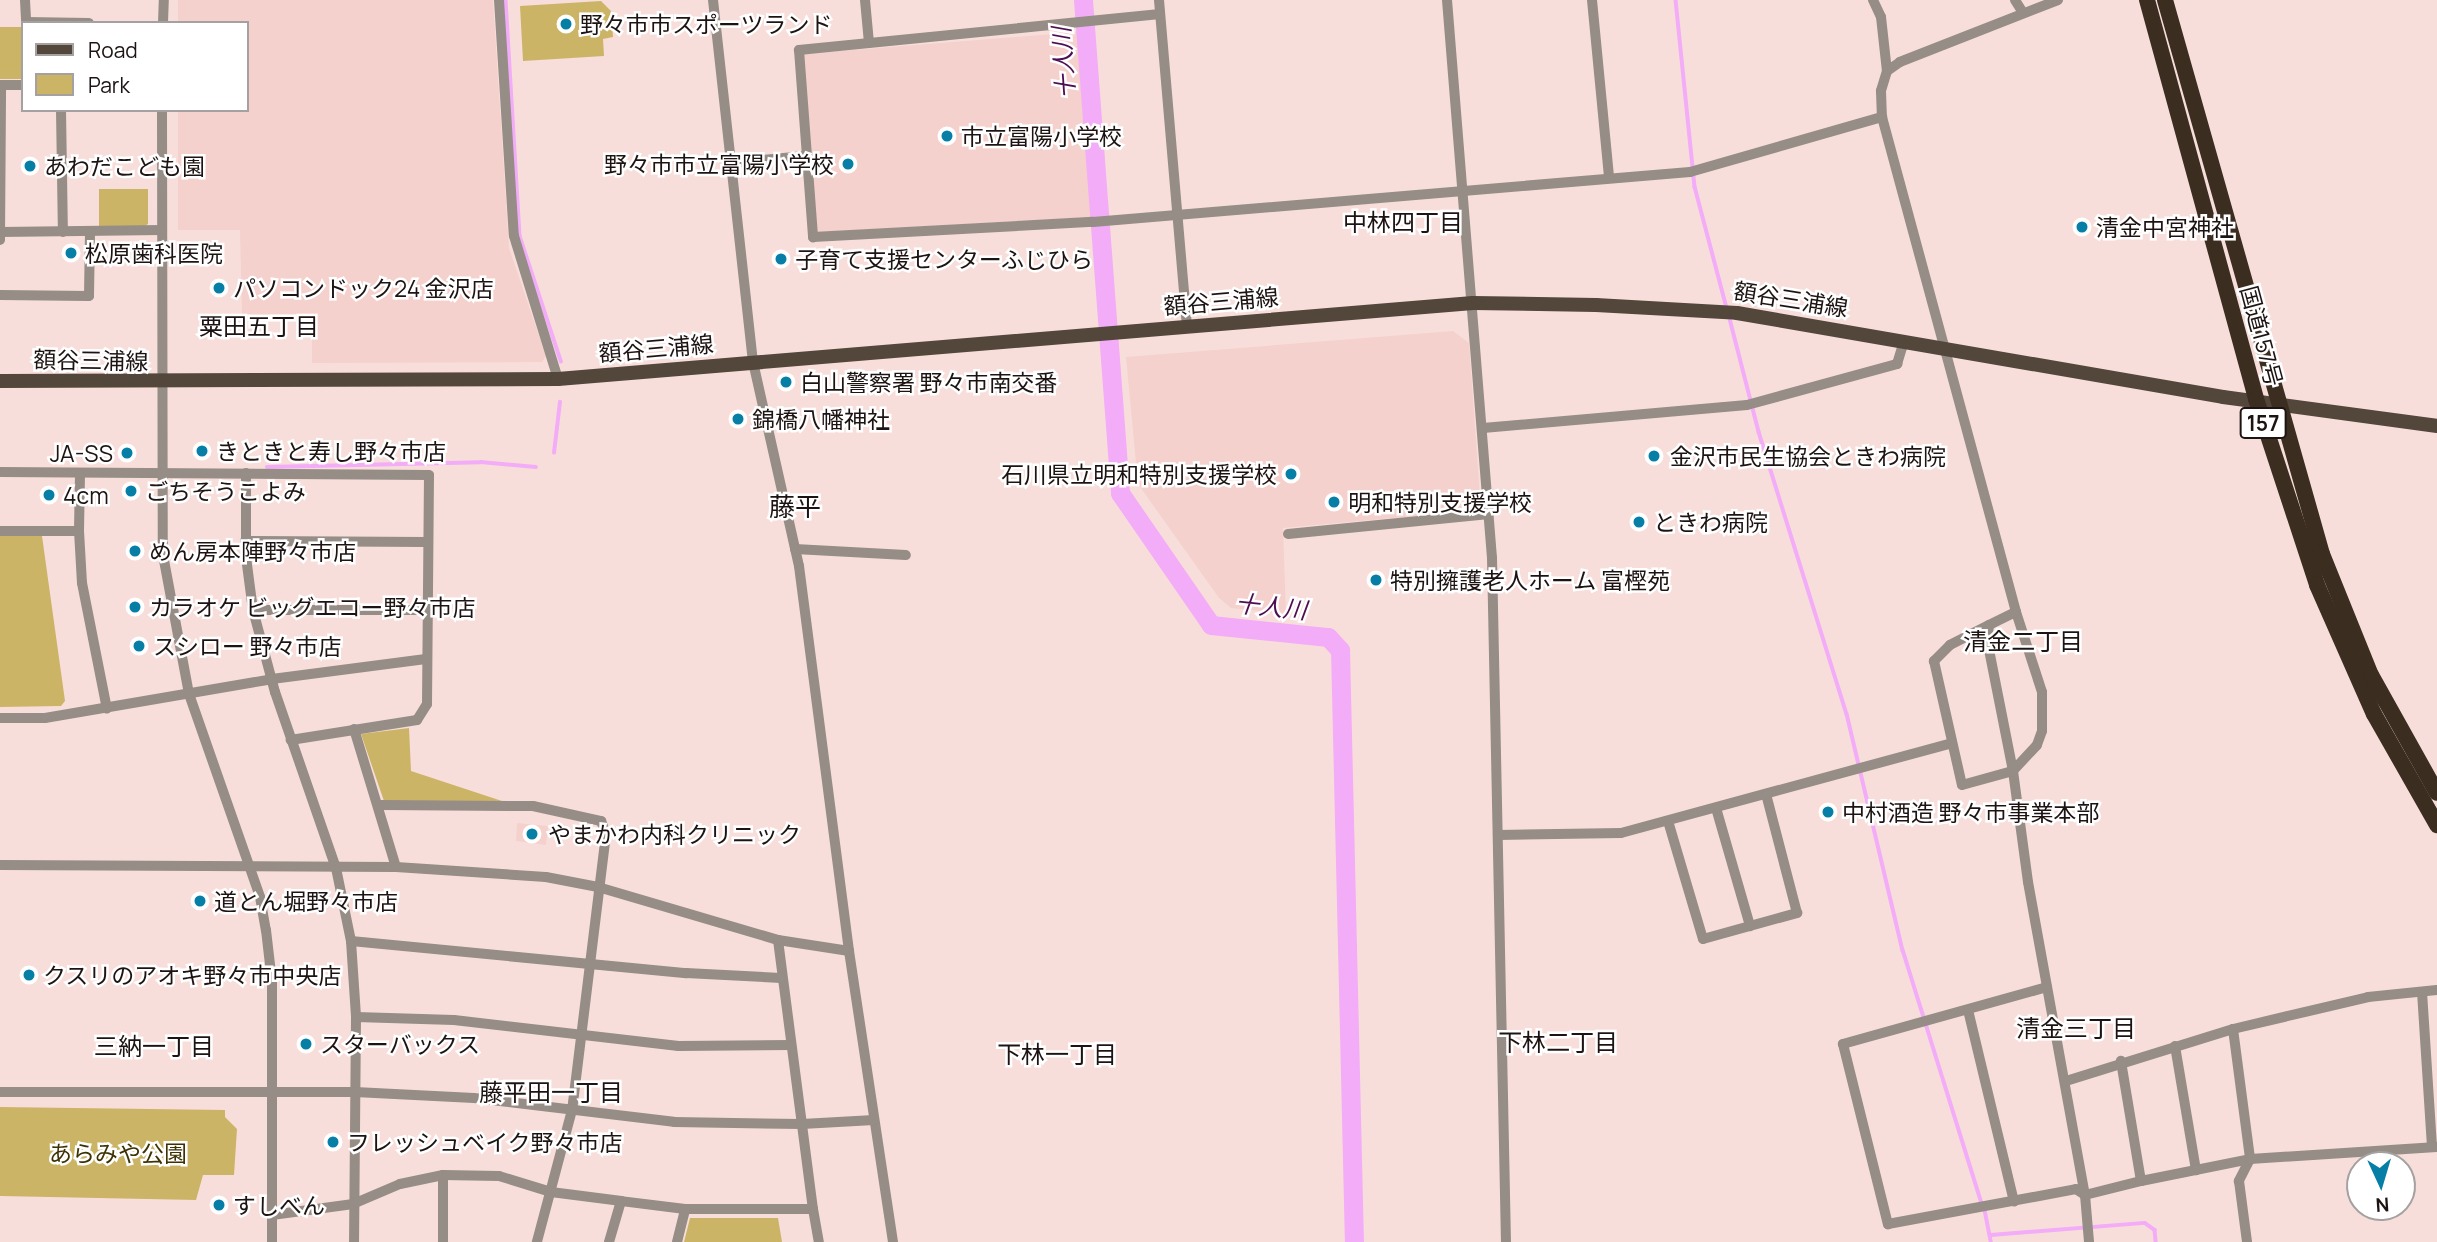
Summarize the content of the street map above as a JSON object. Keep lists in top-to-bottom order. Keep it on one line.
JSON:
{"streets":{"highway":["国道157号","157"],"main road":["額谷三浦線"]},"crossings":[["額谷三浦線","国道157号"]],"districts":["中林四丁目","粟田五丁目","藤平","清金二丁目","清金三丁目","下林二丁目","三納一丁目","下林一丁目","藤平田一丁目"],"water":["十人川"],"parks":["あらみや公園"],"places":["野々市市スポーツランド","市立富陽小学校","野々市市立富陽小学校","あわだこども園","清金中宮神社","松原歯科医院","子育て支援センターふじひら","パソコンドック24 金沢店","白山警察署 野々市南交番","錦橋八幡神社","きときと寿し野々市店","JA-SS","金沢市民生協会ときわ病院","石川県立明和特別支援学校","ごちそうこよみ","4cm","明和特別支援学校","ときわ病院","めん房本陣野々市店","特別擁護老人ホーム 富樫苑","カラオケ ビッグエコー野々市店","スシロー 野々市店","中村酒造 野々市事業本部","やまかわ内科クリニック","道とん堀野々市店","クスリのアオキ野々市中央店","スターバックス","フレッシュベイク野々市店","すしべん"],"legend":["Road","Park"],"north":"bottom"}
